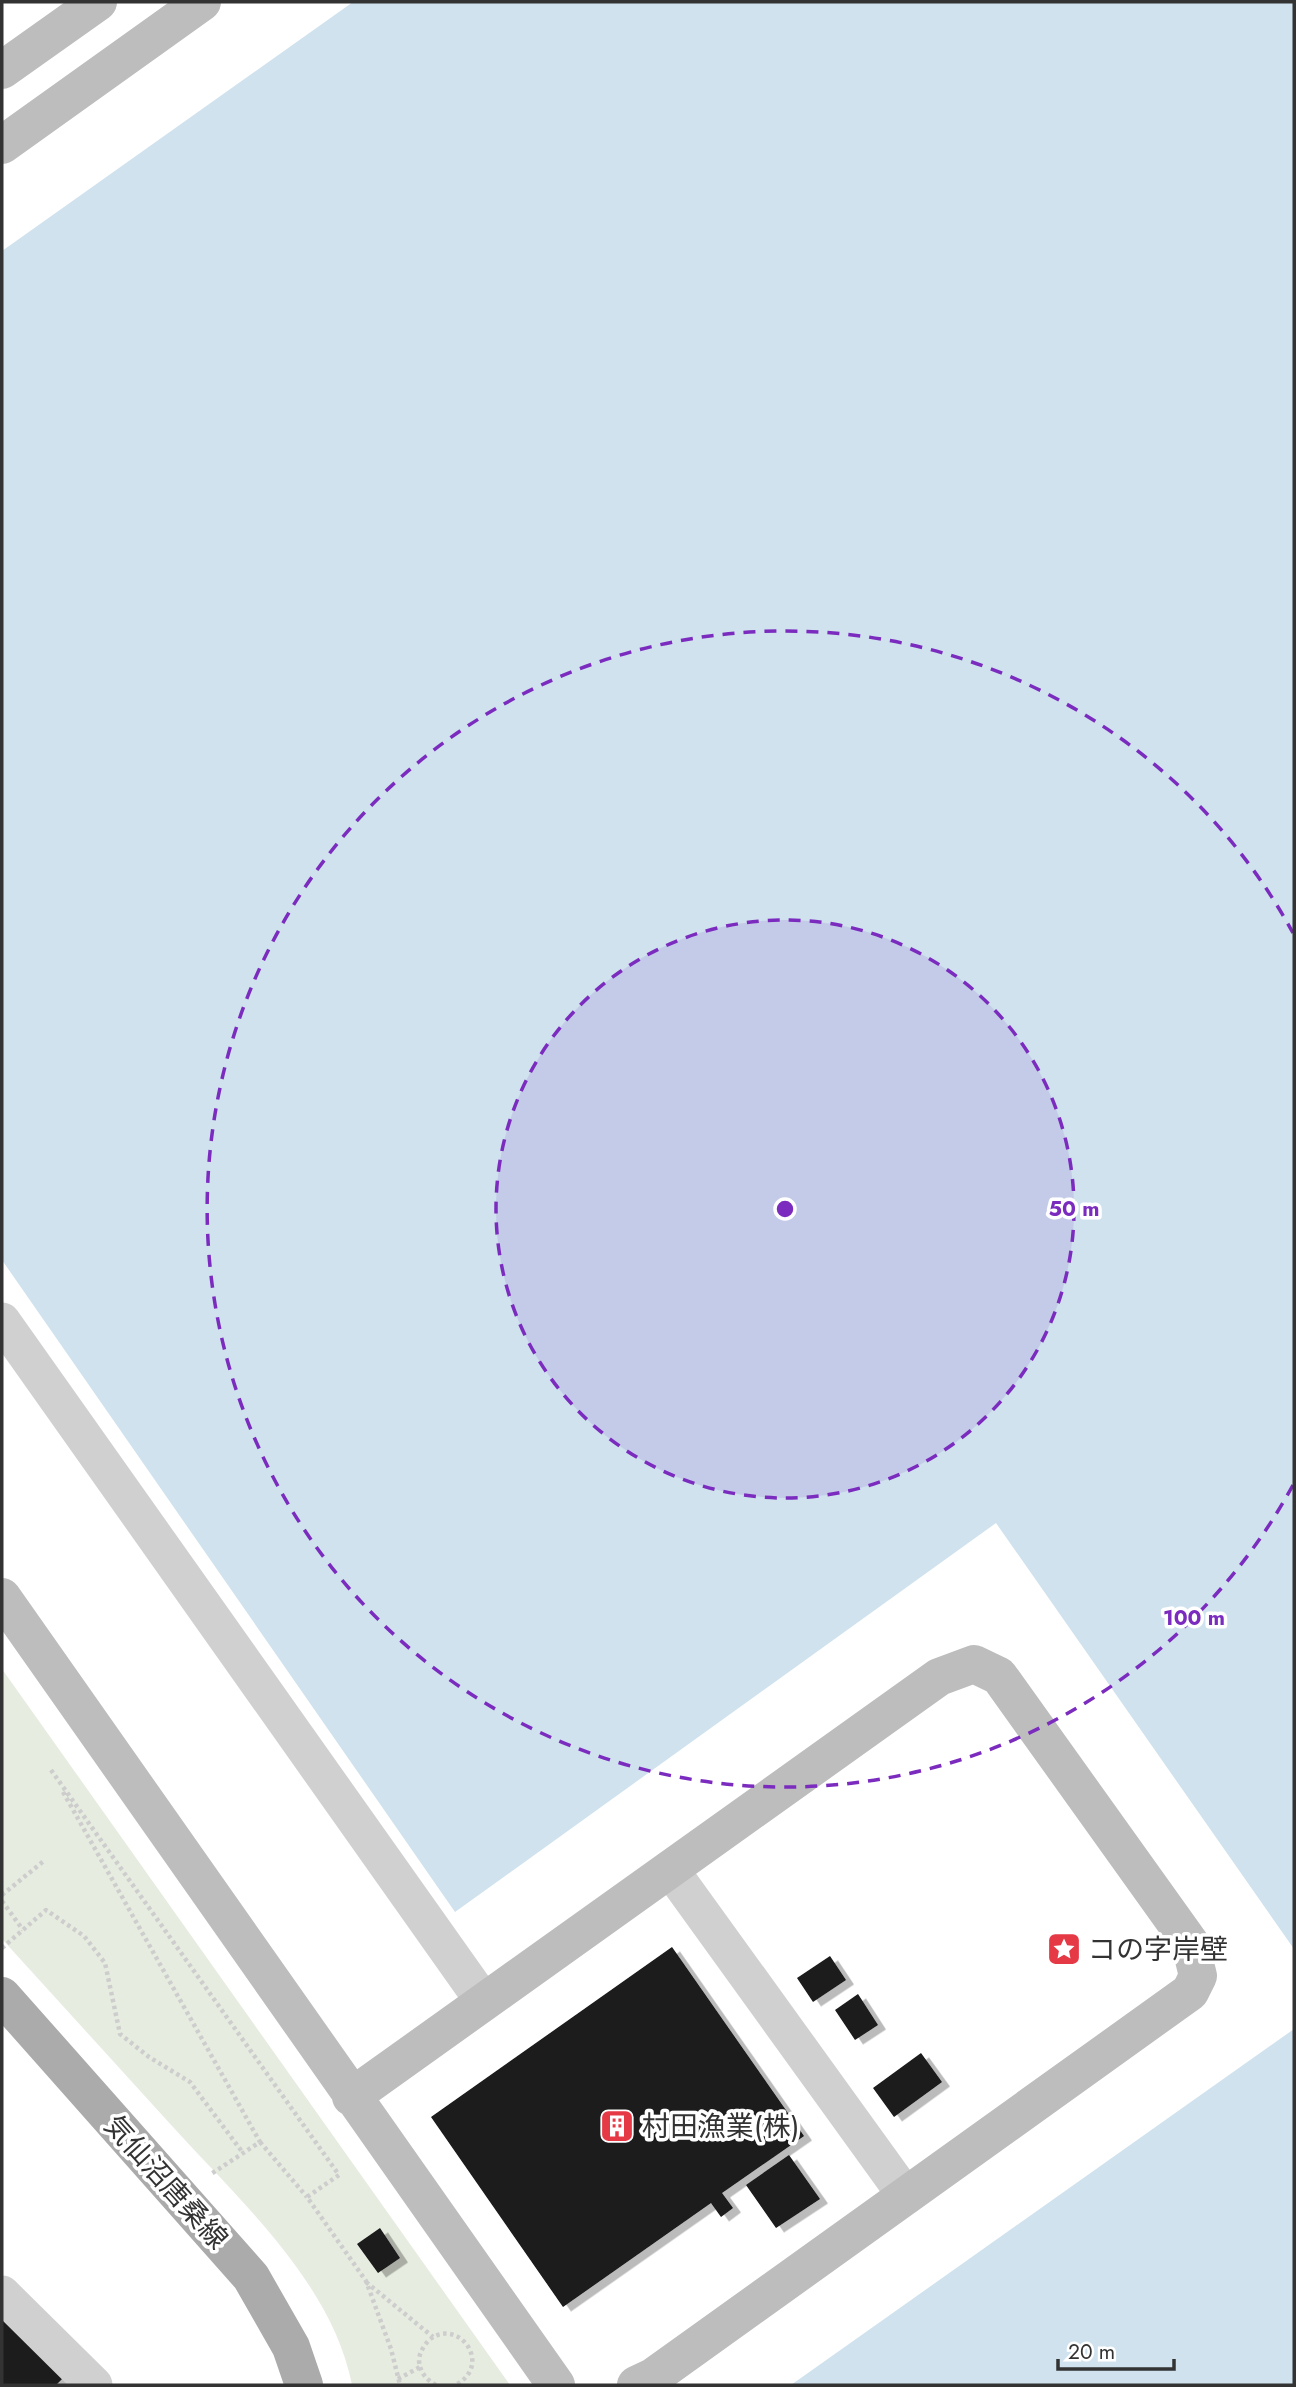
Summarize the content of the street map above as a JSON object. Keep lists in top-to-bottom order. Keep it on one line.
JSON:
{"streets":{"main road":["気仙沼唐桑線"]},"places":{"place":["コの字岸壁"],"building":["村田漁業(株)"]},"scale_bar":"20 m","rings":["50 m","100 m"]}
